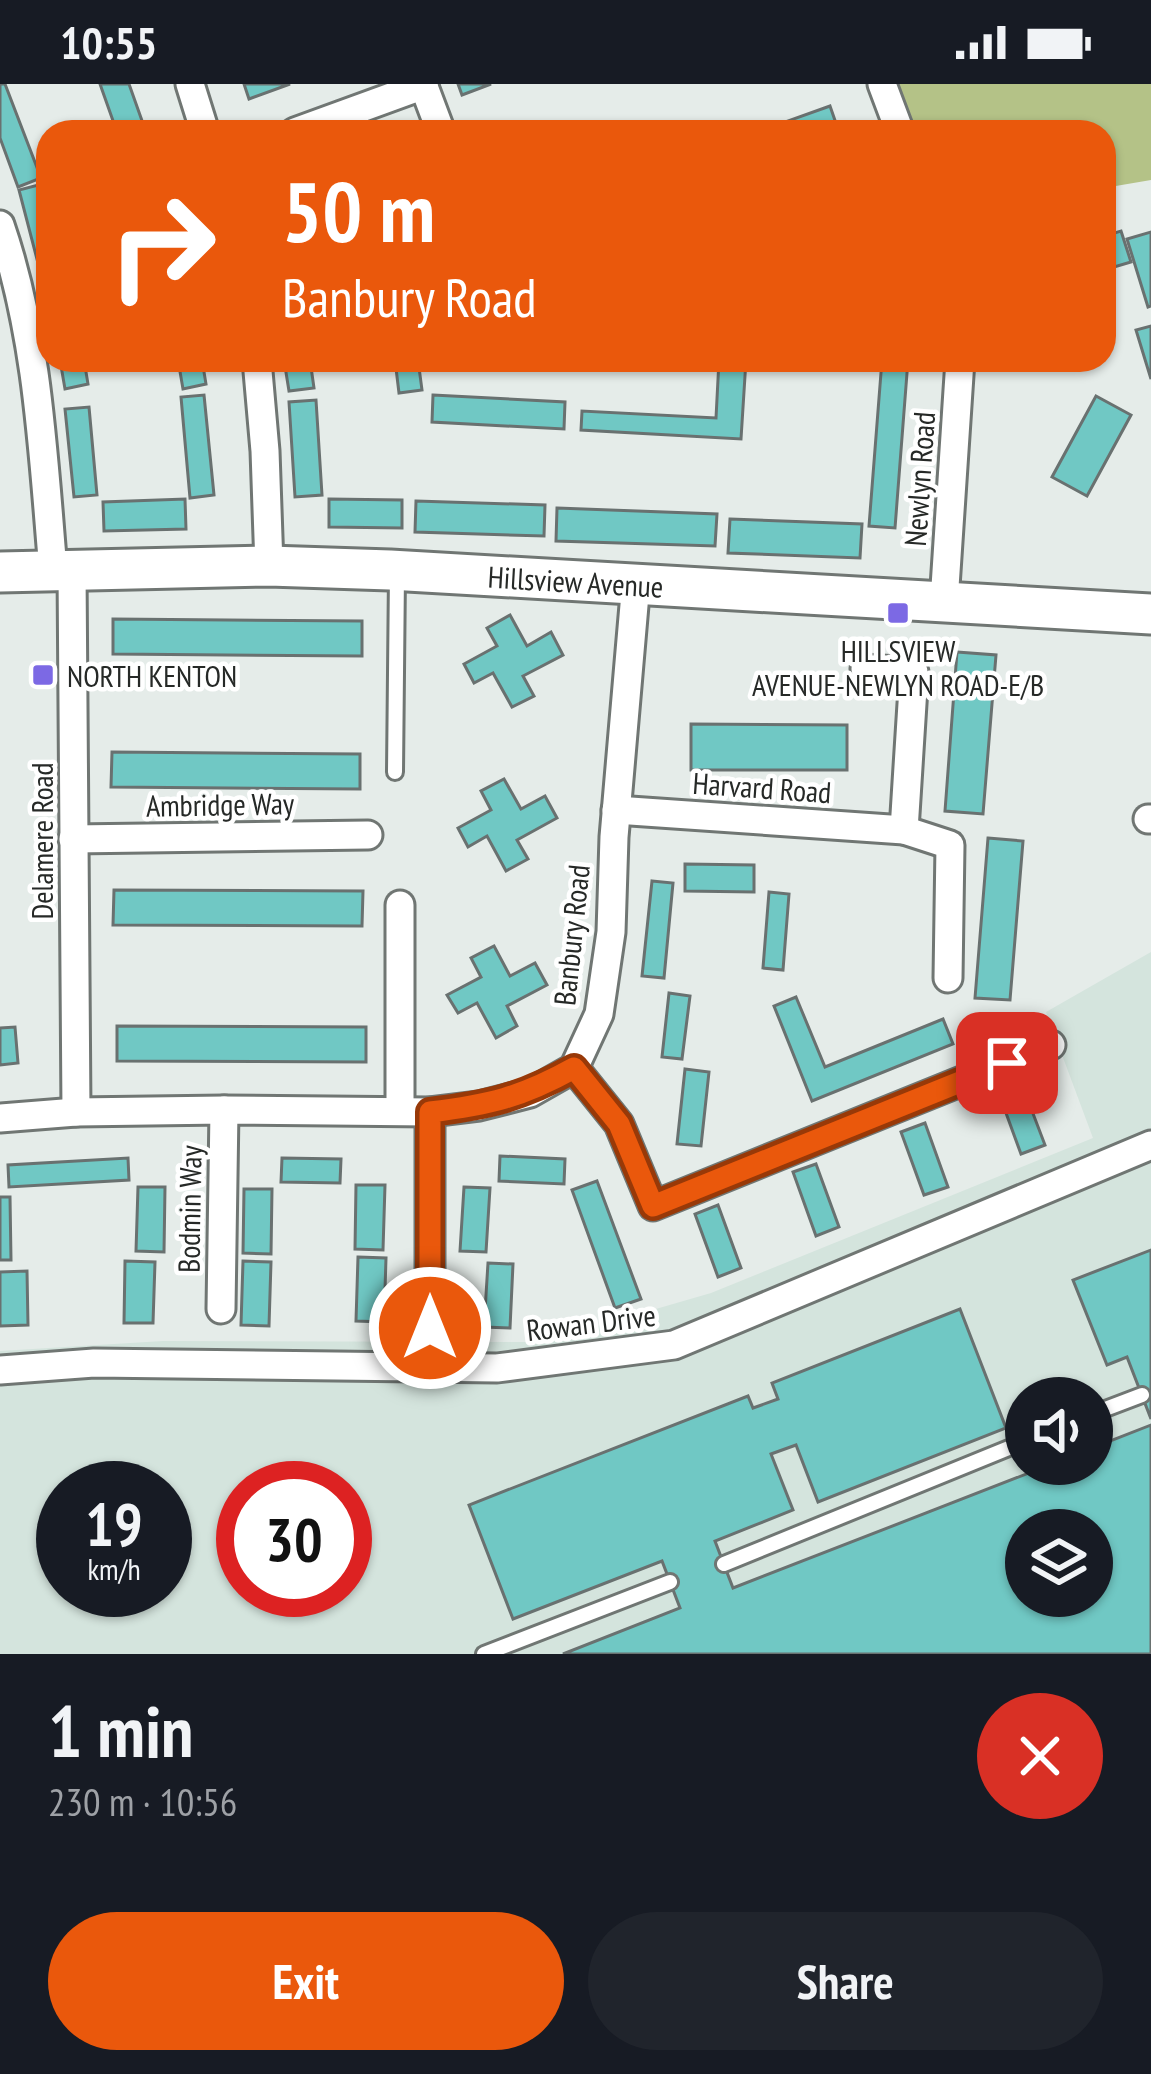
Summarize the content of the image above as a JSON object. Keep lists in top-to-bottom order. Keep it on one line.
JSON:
{"streets":{"street":["Newlyn Road","Hillsview Avenue","Harvard Road","Ambridge Way","Delamere Road","Banbury Road","Bodmin Way","Rowan Drive"]},"crossings":[["Newlyn Road","Hillsview Avenue"],["Hillsview Avenue","Delamere Road"],["Hillsview Avenue","Banbury Road"],["Harvard Road","Banbury Road"],["Ambridge Way","Delamere Road"]],"places":{"transit":["HILLSVIEW AVENUE-NEWLYN ROAD-E/B","NORTH KENTON"]},"page":{"status":"10:55","turn":["50 m","Banbury Road"],"speed":"19 km/h","limit":"30","heading":["1 min","230 m · 10:56"],"buttons":["Exit","Share"]}}
